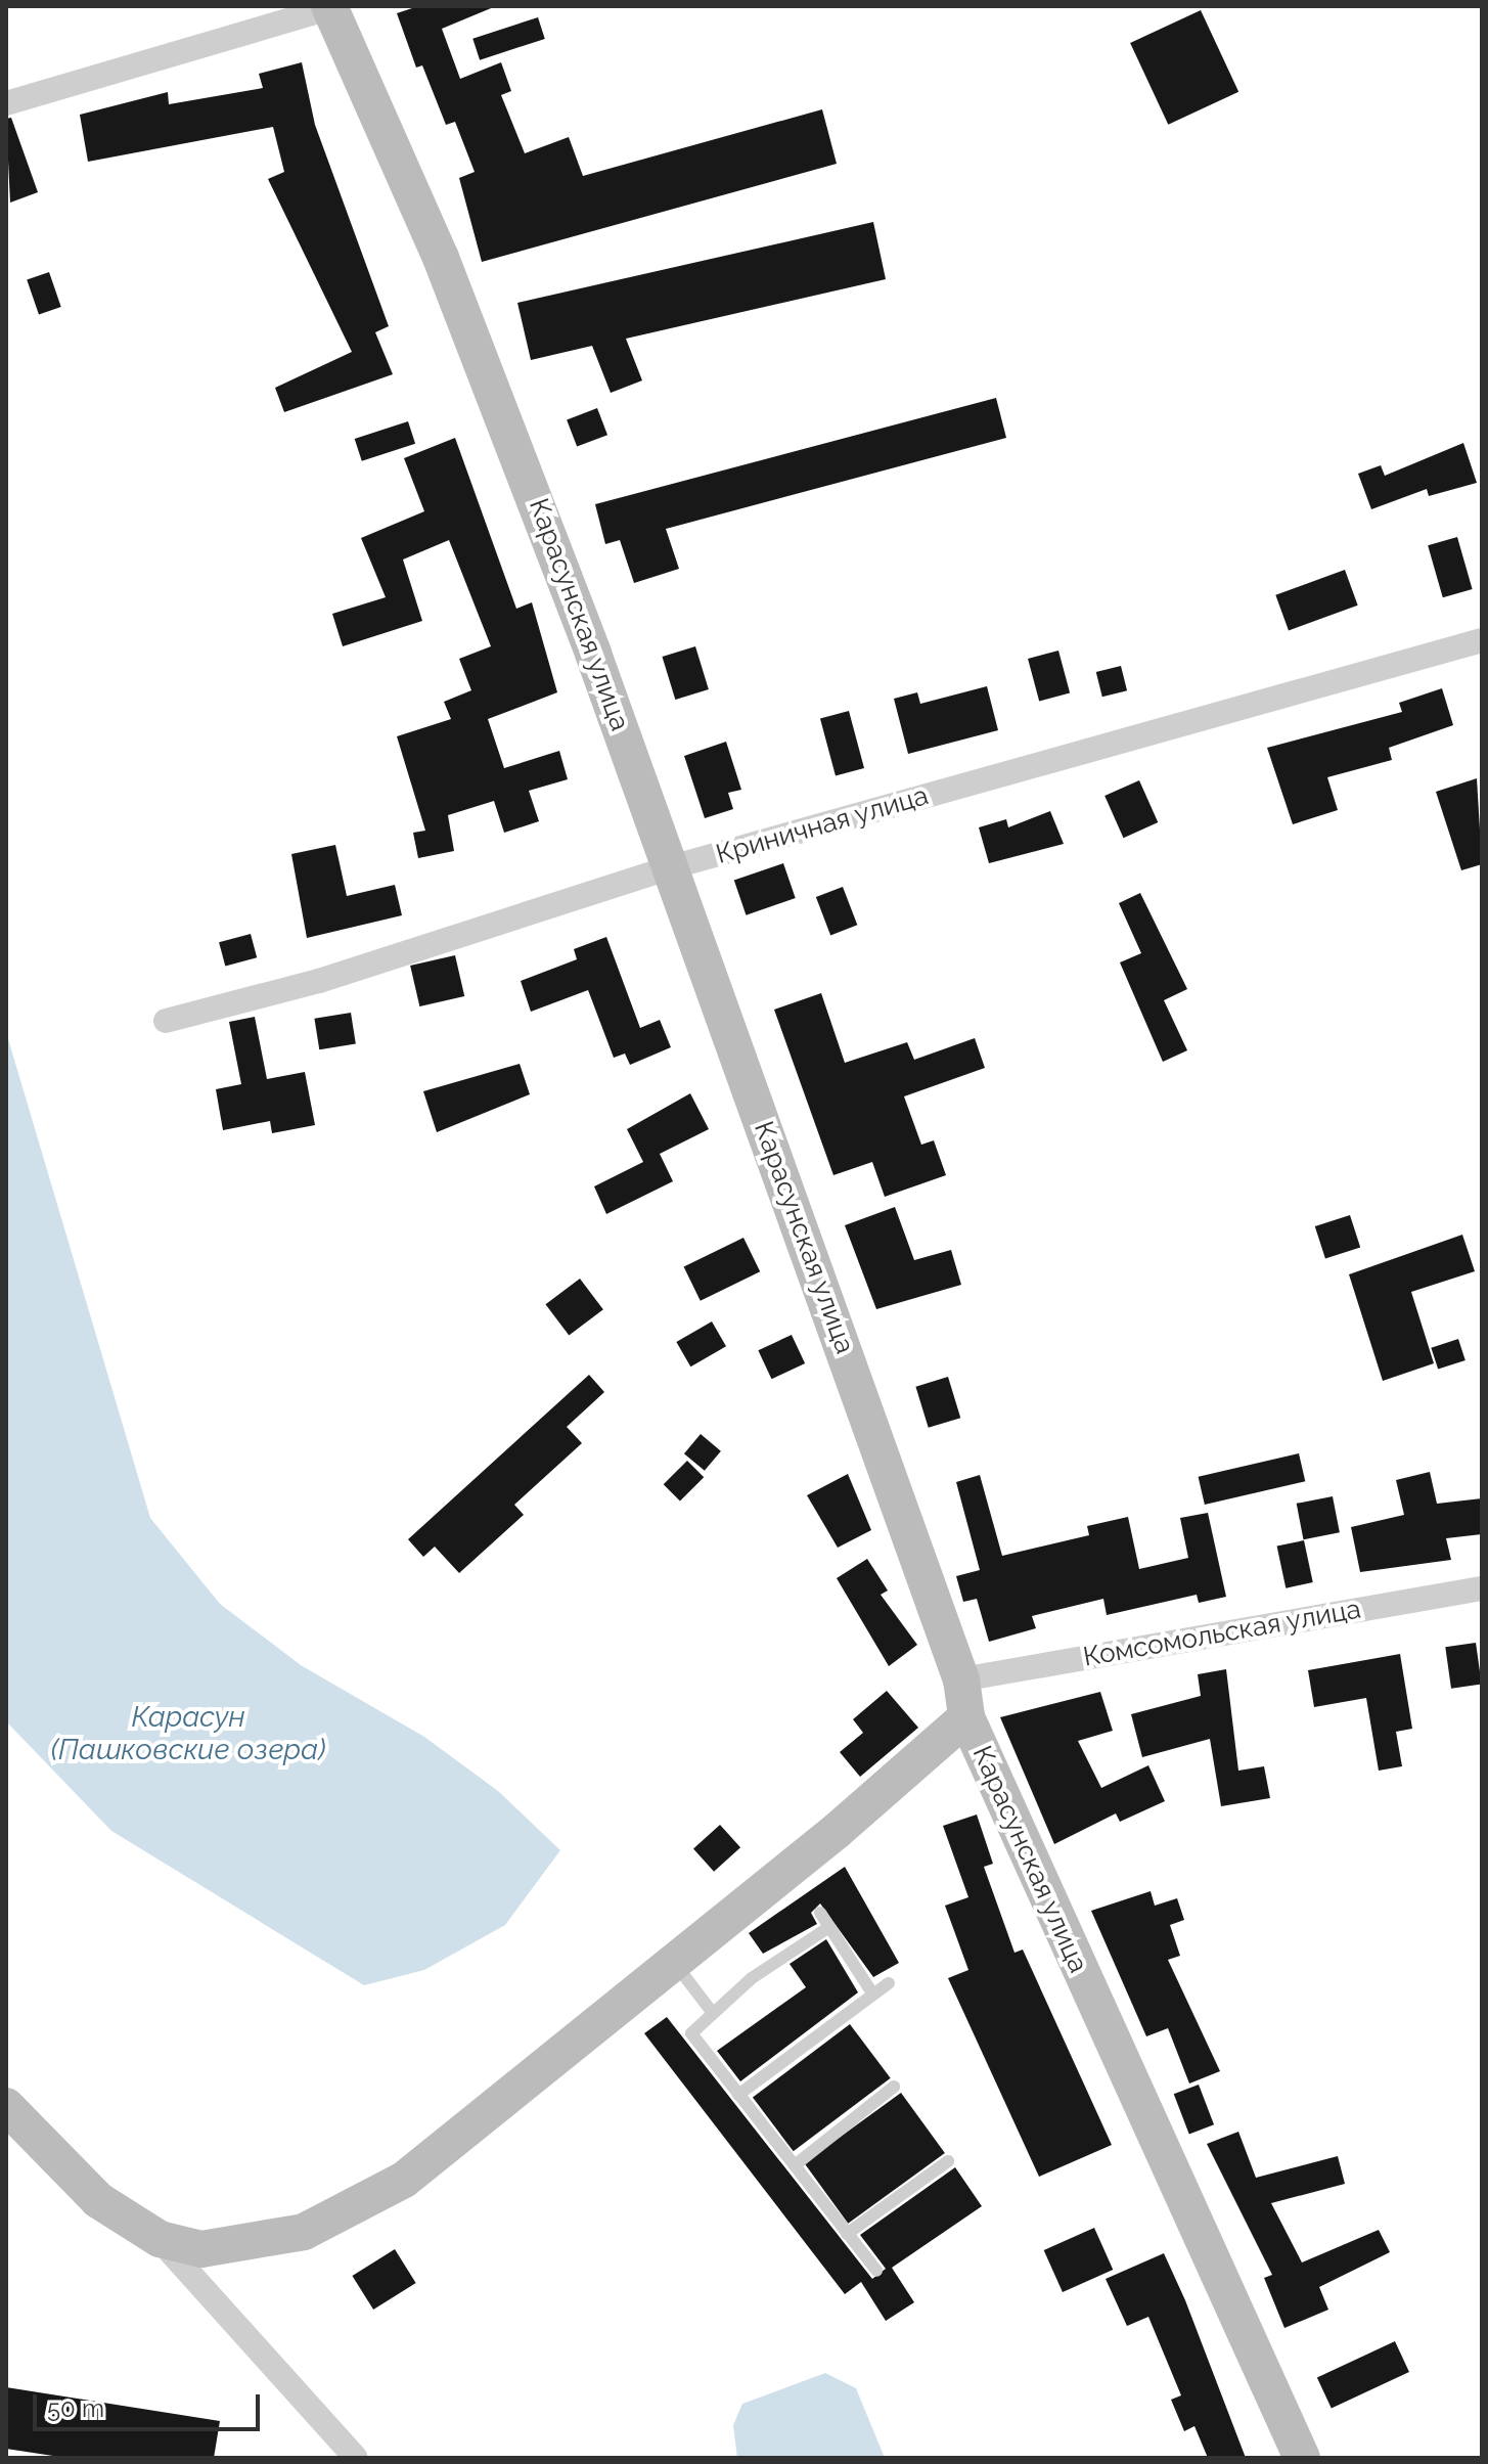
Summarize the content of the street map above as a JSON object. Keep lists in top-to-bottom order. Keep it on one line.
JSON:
{"streets":{"street":["Карасунская улица","Криничная улица","Комсомольская улица"]},"crossings":[["Карасунская улица","Криничная улица"],["Карасунская улица","Комсомольская улица"]],"water":["Карасун (Пашковские озера)"],"scale_bar":"50 m"}
